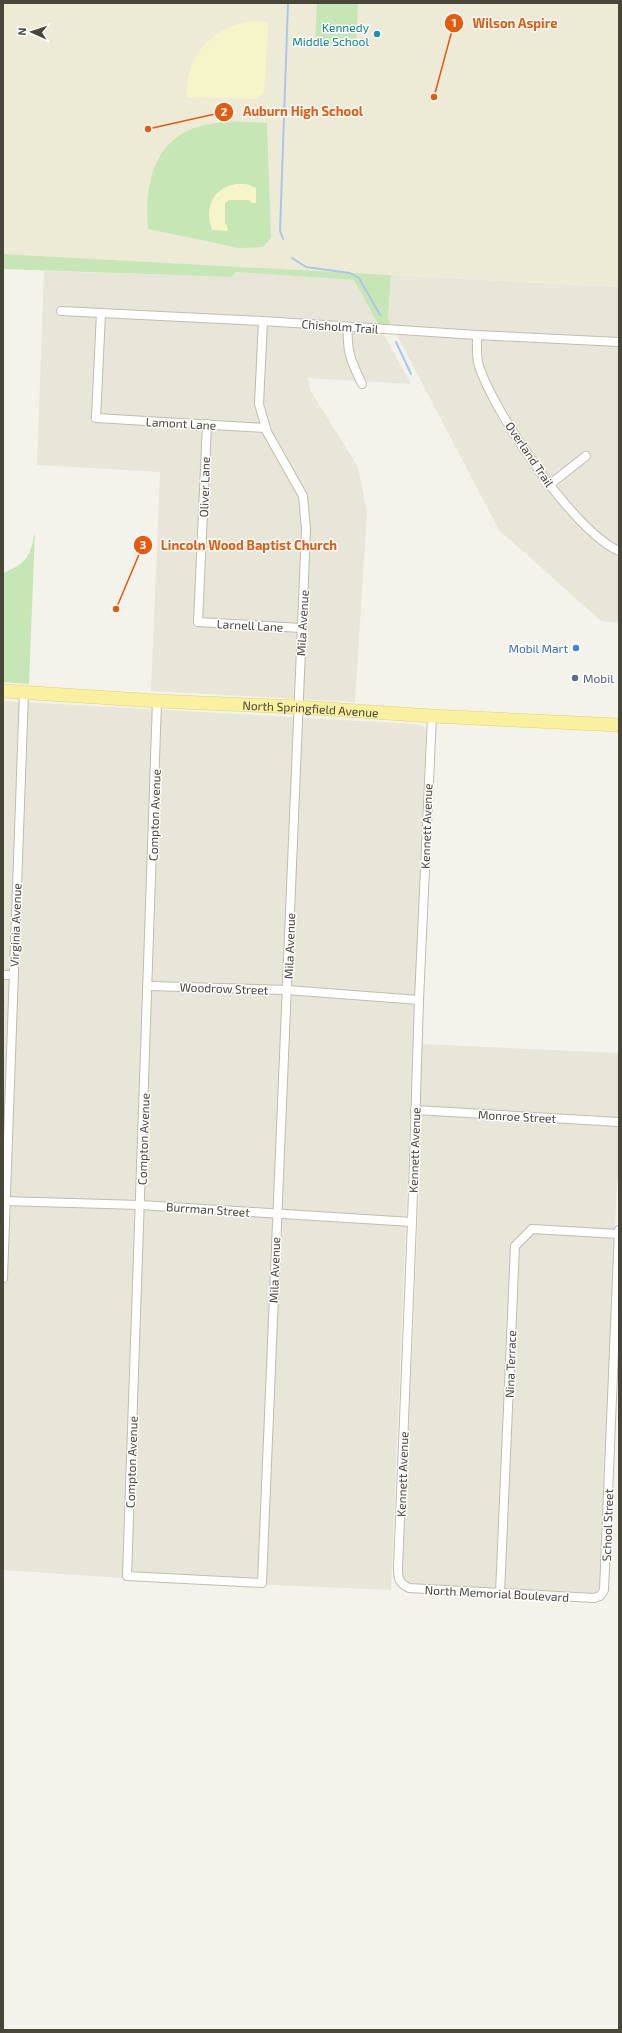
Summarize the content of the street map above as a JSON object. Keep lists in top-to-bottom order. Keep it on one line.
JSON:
{"streets":{"main road":["North Springfield Avenue"],"street":["Chisholm Trail","Lamont Lane","Overland Trail","Oliver Lane","Mila Avenue","Larnell Lane","Compton Avenue","Kennett Avenue","Virginia Avenue","Woodrow Street","Monroe Street","Burrman Street","Nina Terrace","School Street","North Memorial Boulevard"]},"crossings":[["Chisholm Trail","Lamont Lane"],["Chisholm Trail","Overland Trail"],["Chisholm Trail","Mila Avenue"],["Lamont Lane","Oliver Lane"],["Lamont Lane","Mila Avenue"],["Oliver Lane","Larnell Lane"],["Mila Avenue","Larnell Lane"],["Mila Avenue","North Springfield Avenue"],["Mila Avenue","Compton Avenue"],["Mila Avenue","Woodrow Street"],["Mila Avenue","Burrman Street"],["North Springfield Avenue","Compton Avenue"],["North Springfield Avenue","Kennett Avenue"],["North Springfield Avenue","Virginia Avenue"],["Compton Avenue","Woodrow Street"],["Compton Avenue","Burrman Street"],["Kennett Avenue","Woodrow Street"],["Kennett Avenue","Monroe Street"],["Kennett Avenue","Burrman Street"],["Kennett Avenue","North Memorial Boulevard"],["Virginia Avenue","Burrman Street"],["Nina Terrace","School Street"],["Nina Terrace","North Memorial Boulevard"],["School Street","North Memorial Boulevard"]],"places":["Kennedy Middle School","Wilson Aspire","Auburn High School","Lincoln Wood Baptist Church","Mobil Mart","Mobil"],"north":"left"}
